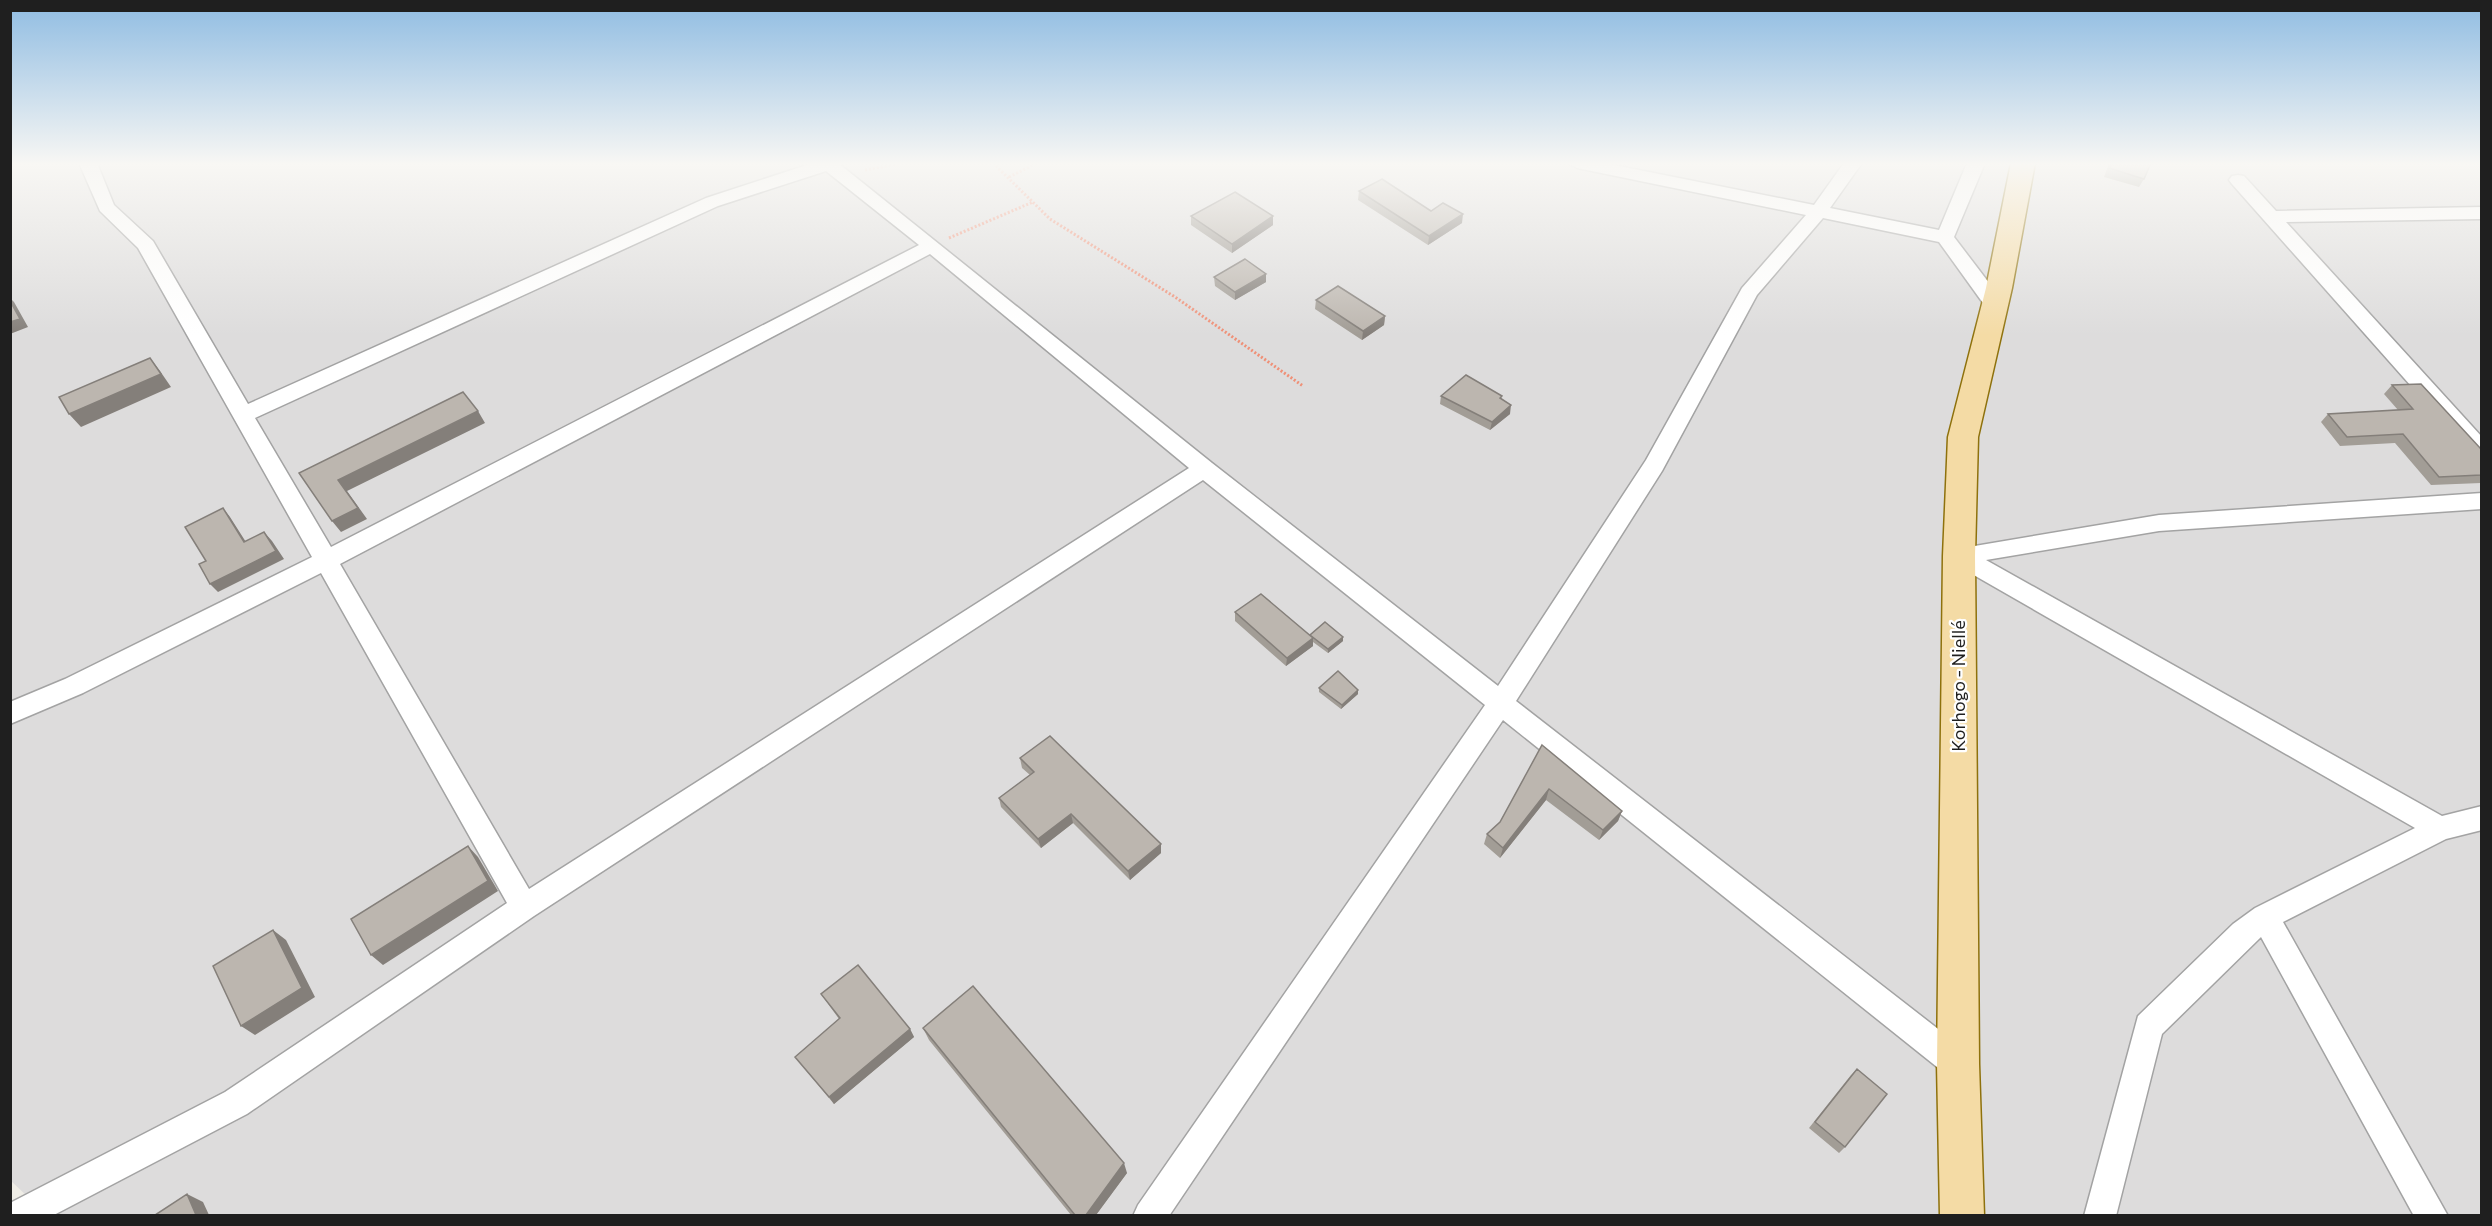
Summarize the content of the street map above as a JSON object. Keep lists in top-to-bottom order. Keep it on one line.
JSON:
{"streets":{"main road":["Korhogo - Niellé"]}}
